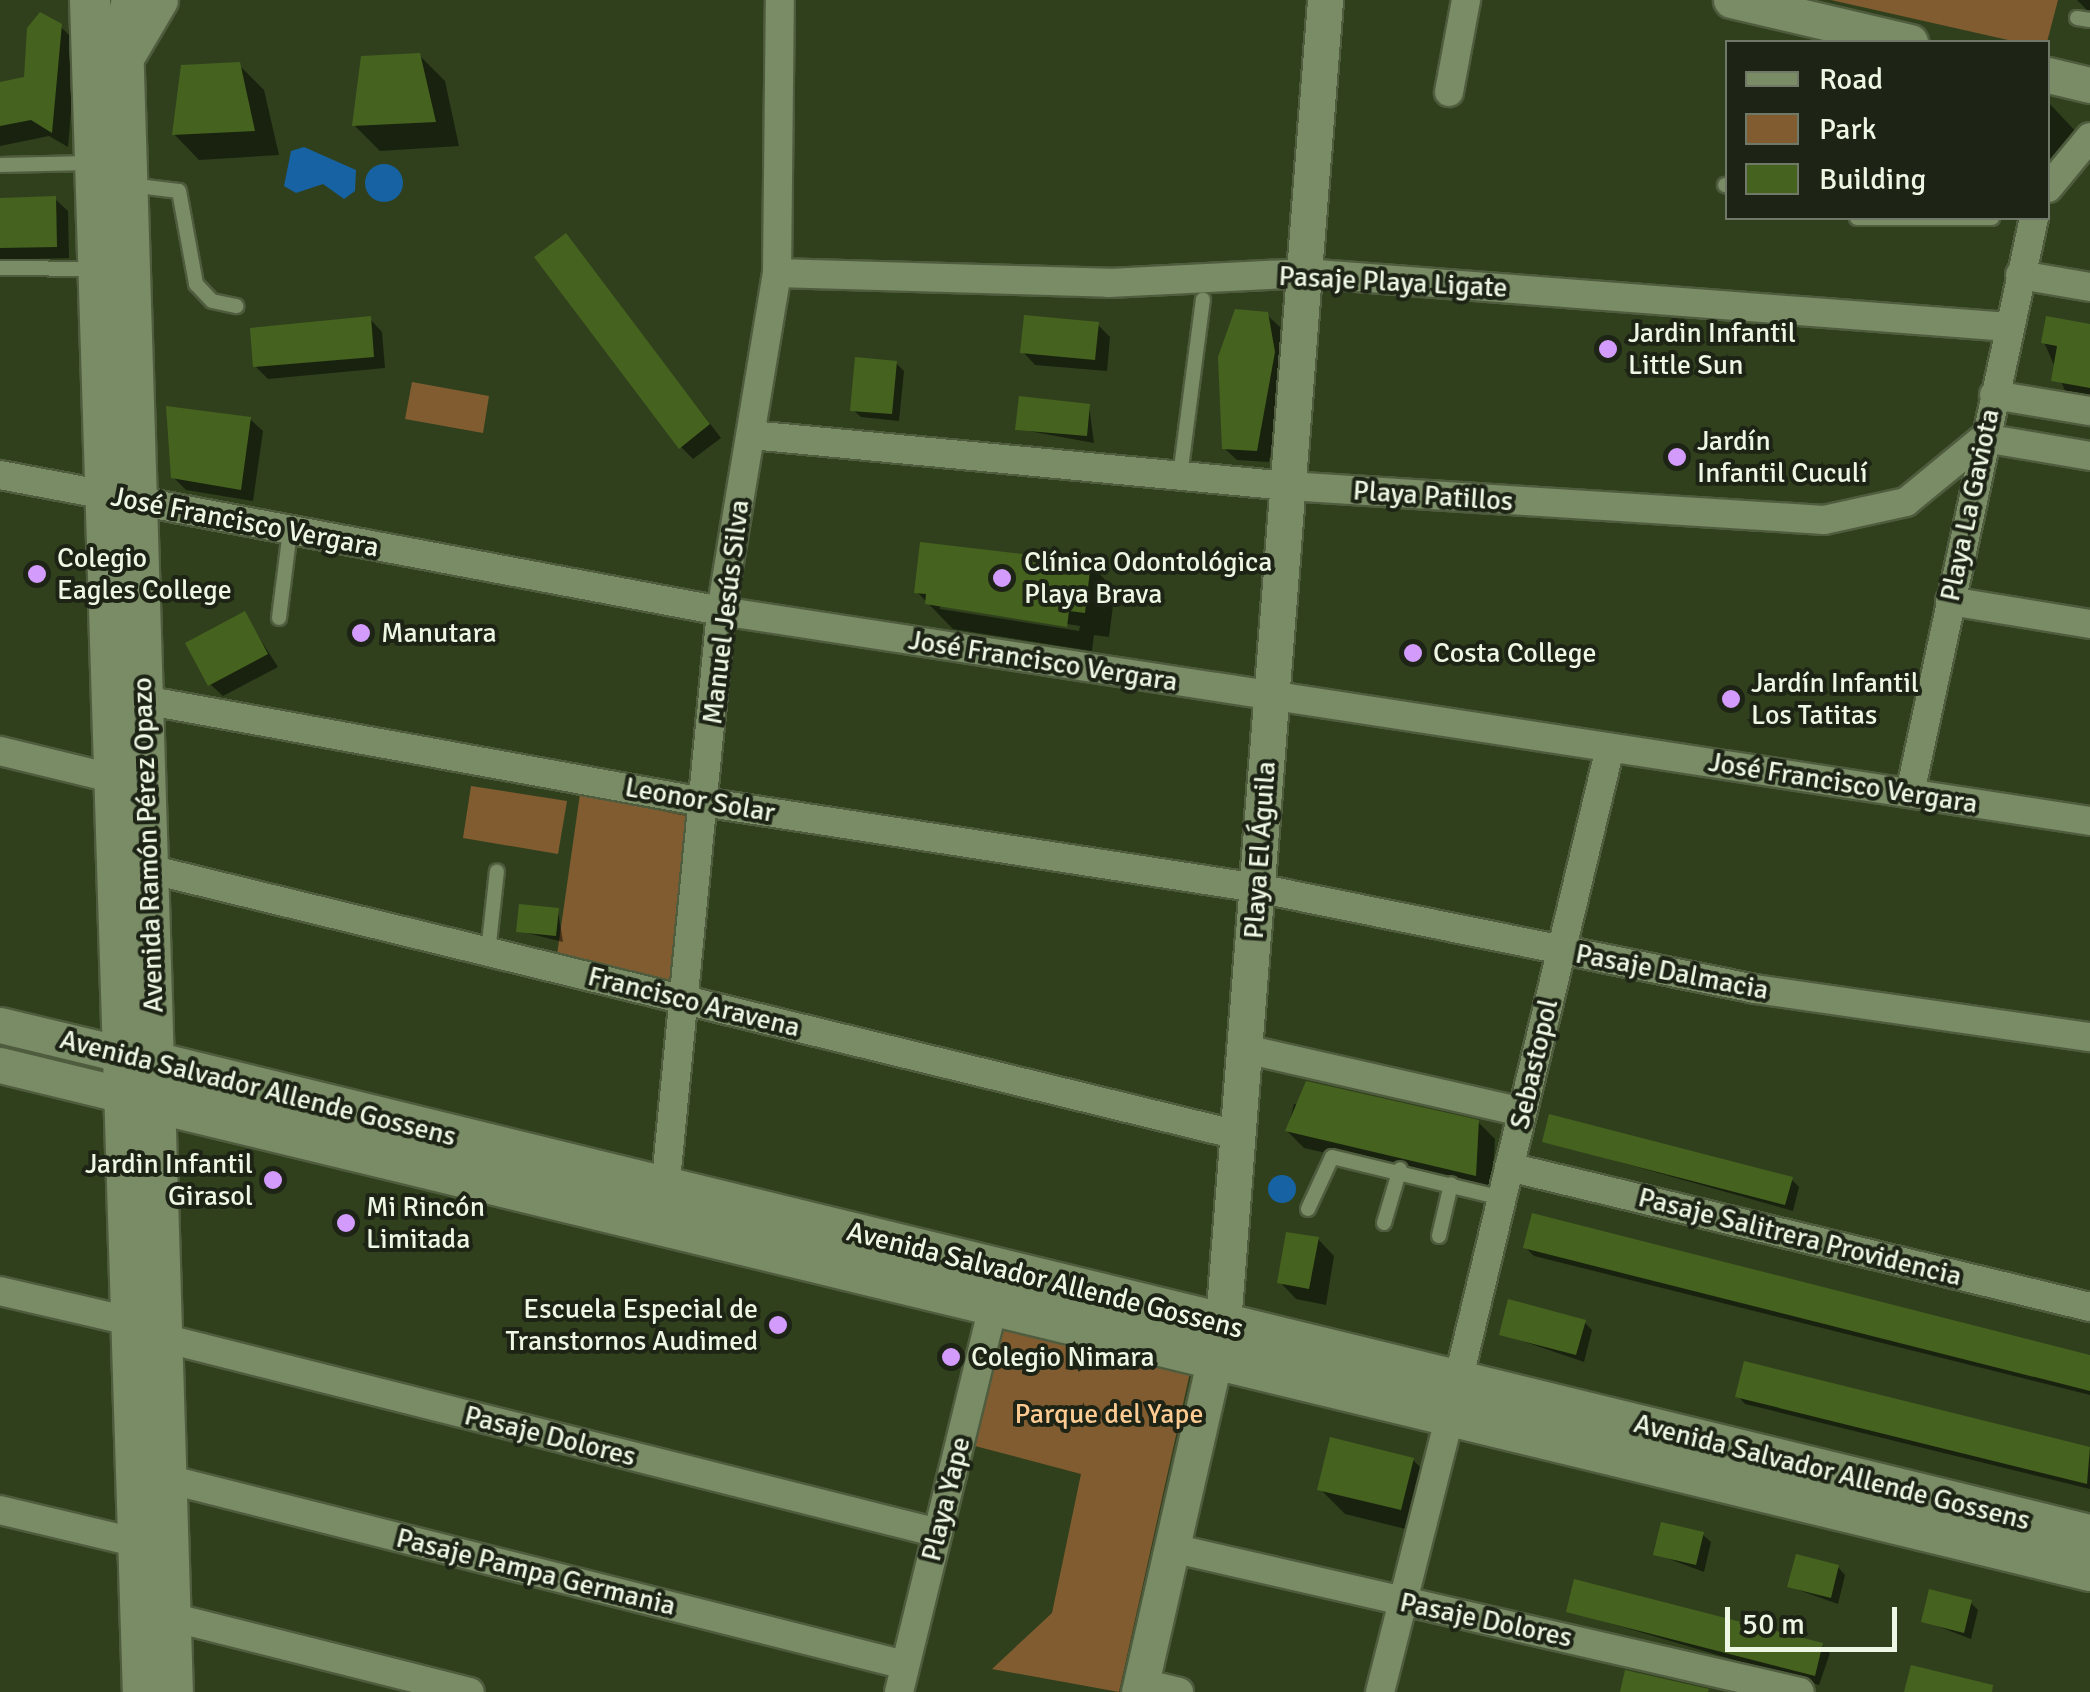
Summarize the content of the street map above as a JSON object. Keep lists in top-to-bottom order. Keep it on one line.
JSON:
{"streets":{"main road":["Avenida Ramón Pérez Opazo","Avenida Salvador Allende Gossens"],"street":["Pasaje Playa Ligate","Playa Patillos","Playa La Gaviota","José Francisco Vergara","Manuel Jesús Silva","Leonor Solar","Playa El Águila","Pasaje Dalmacia","Francisco Aravena","Sebastopol","Pasaje Salitrera Providencia","Pasaje Dolores","Playa Yape","Pasaje Pampa Germania"]},"crossings":[["Pasaje Playa Ligate","Playa La Gaviota"],["Pasaje Playa Ligate","Manuel Jesús Silva"],["Pasaje Playa Ligate","Playa El Águila"],["Playa Patillos","Playa La Gaviota"],["Playa Patillos","Manuel Jesús Silva"],["Playa Patillos","Playa El Águila"],["Playa La Gaviota","José Francisco Vergara"],["José Francisco Vergara","Manuel Jesús Silva"],["José Francisco Vergara","Avenida Ramón Pérez Opazo"],["José Francisco Vergara","Playa El Águila"],["José Francisco Vergara","Sebastopol"],["Manuel Jesús Silva","Leonor Solar"],["Manuel Jesús Silva","Francisco Aravena"],["Manuel Jesús Silva","Avenida Salvador Allende Gossens"],["Leonor Solar","Avenida Ramón Pérez Opazo"],["Leonor Solar","Playa El Águila"],["Leonor Solar","Pasaje Dalmacia"],["Avenida Ramón Pérez Opazo","Francisco Aravena"],["Avenida Ramón Pérez Opazo","Avenida Salvador Allende Gossens"],["Avenida Ramón Pérez Opazo","Pasaje Dolores"],["Avenida Ramón Pérez Opazo","Pasaje Pampa Germania"],["Playa El Águila","Pasaje Dalmacia"],["Playa El Águila","Francisco Aravena"],["Playa El Águila","Avenida Salvador Allende Gossens"],["Playa El Águila","Pasaje Dolores"],["Pasaje Dalmacia","Sebastopol"],["Sebastopol","Avenida Salvador Allende Gossens"],["Sebastopol","Pasaje Salitrera Providencia"],["Sebastopol","Pasaje Dolores"],["Avenida Salvador Allende Gossens","Playa Yape"],["Pasaje Dolores","Playa Yape"],["Playa Yape","Pasaje Pampa Germania"]],"parks":["Parque del Yape"],"places":["Jardin Infantil Little Sun","Jardín Infantil Cuculí","Colegio Eagles College","Clínica Odontológica Playa Brava","Manutara","Costa College","Jardín Infantil Los Tatitas","Jardin Infantil Girasol","Mi Rincón Limitada","Escuela Especial de Transtornos Audimed","Colegio Nimara"],"legend":["Road","Park","Building"],"scale_bar":"50 m"}
